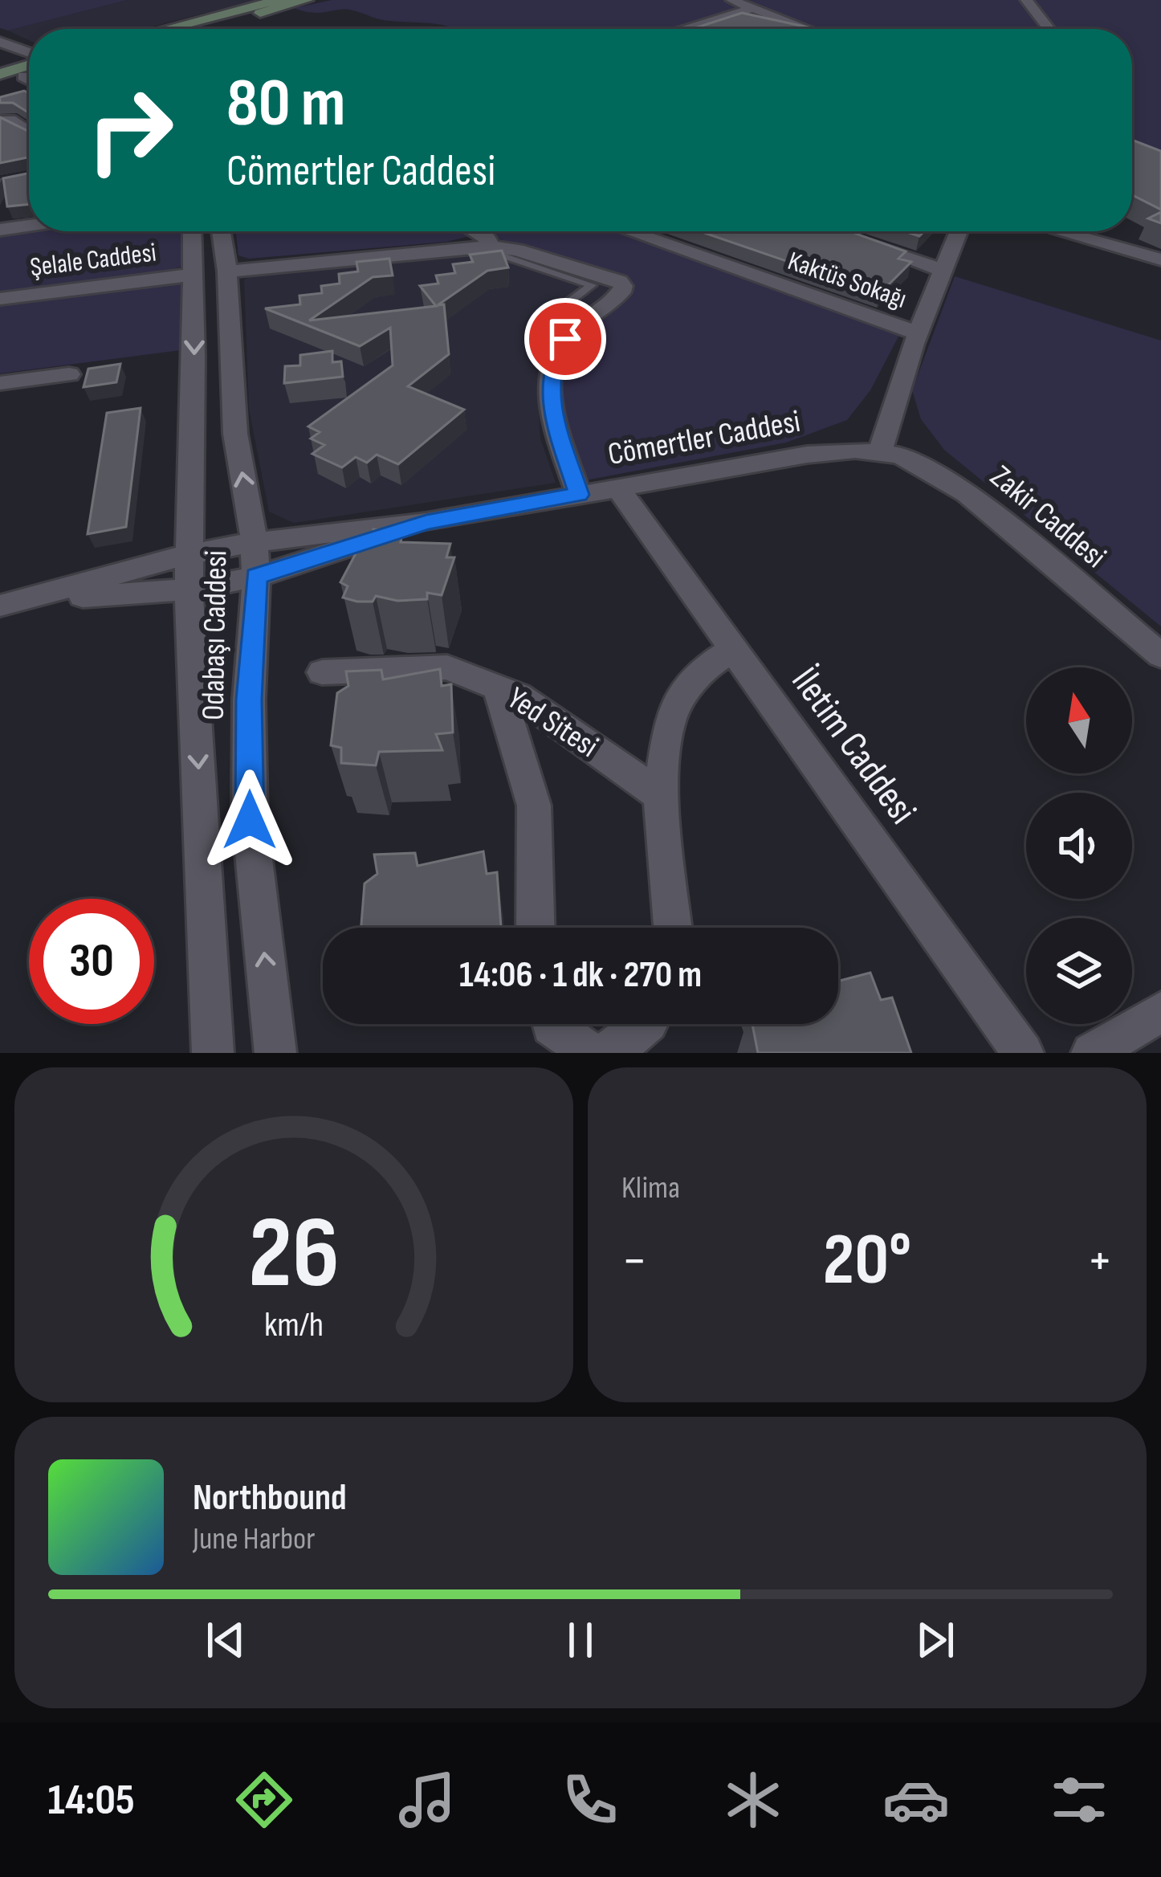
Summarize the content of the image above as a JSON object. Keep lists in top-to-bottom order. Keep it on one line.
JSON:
{"streets":{"street":["Şelale Caddesi","Kaktüs Sokağı","Cömertler Caddesi","Zakir Caddesi","Odabaşı Caddesi","Yed Sitesi","İletim Caddesi"]},"crossings":[["Şelale Caddesi","Odabaşı Caddesi"],["Cömertler Caddesi","Zakir Caddesi"],["Cömertler Caddesi","Odabaşı Caddesi"],["Cömertler Caddesi","İletim Caddesi"]],"north":"top","page":{"turn":["80 m","Cömertler Caddesi"],"limit":"30","trip":"14:06 · 1 dk · 270 m","tile":"Klima","heat":["−","20°","+"],"song":["Northbound","June Harbor"],"tabs":"14:05","gauge":["26","km/h"]}}
